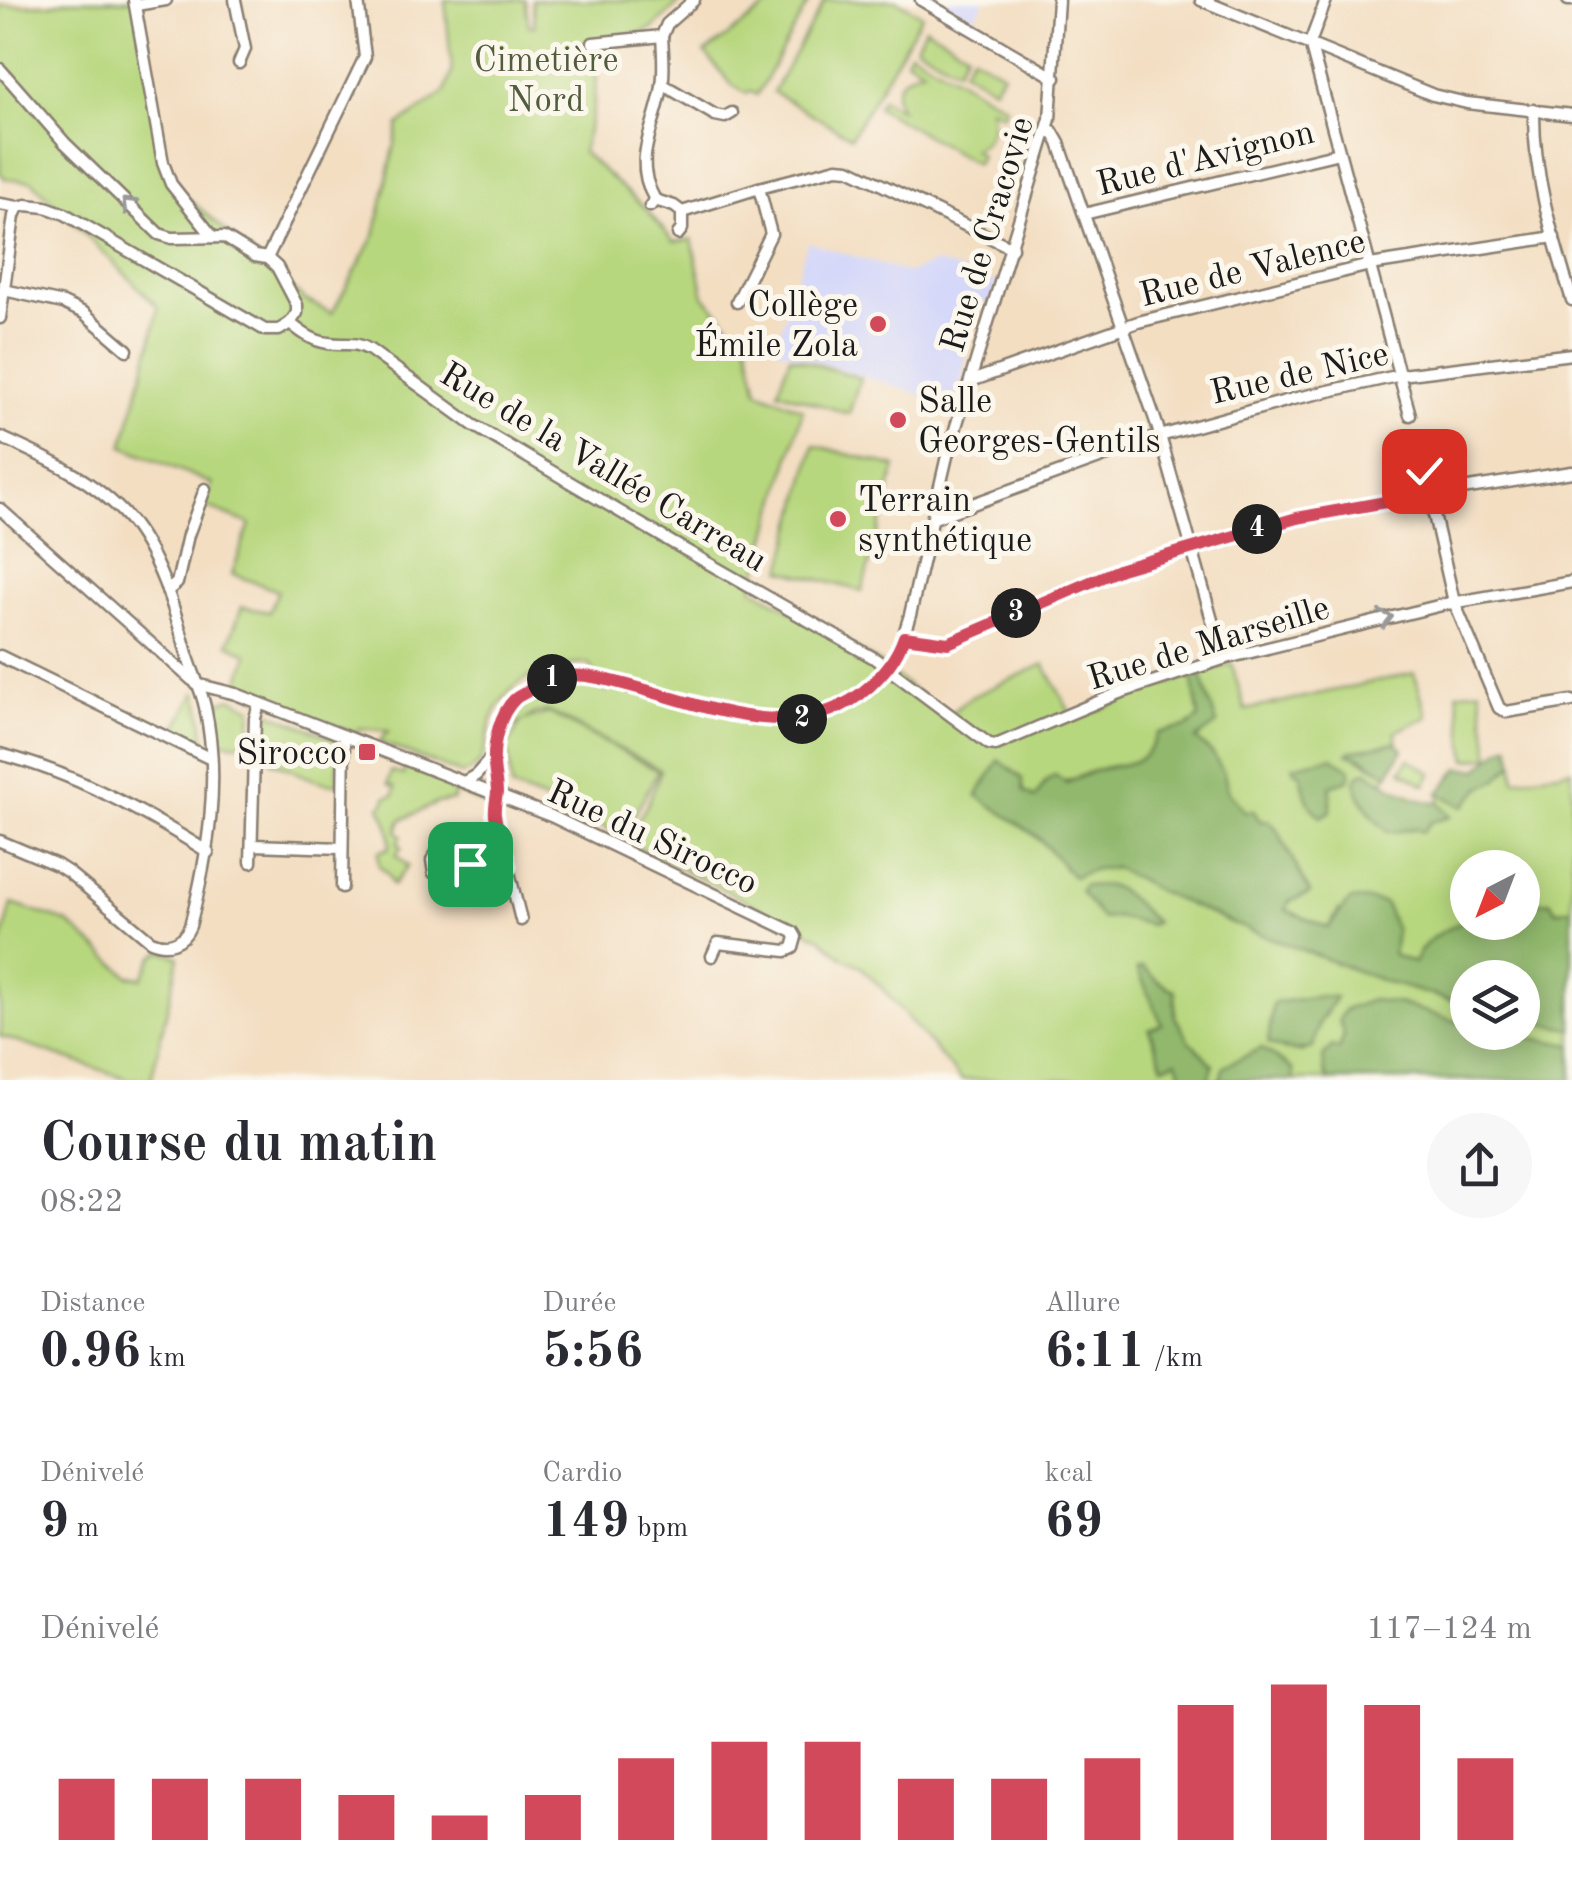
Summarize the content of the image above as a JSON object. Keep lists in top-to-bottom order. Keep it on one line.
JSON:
{"streets":{"street":["Rue d'Avignon","Rue de Cracovie","Rue de Valence","Rue de Nice","Rue de la Vallée Carreau","Rue de Marseille","Rue du Sirocco"]},"crossings":[["Rue de Cracovie","Rue de Valence"],["Rue de Cracovie","Rue de Nice"],["Rue de Cracovie","Rue de la Vallée Carreau"],["Rue de Cracovie","Rue de Marseille"],["Rue de Cracovie","Rue du Sirocco"],["Rue de la Vallée Carreau","Rue de Marseille"]],"parks":["Cimetière Nord"],"places":{"other":["Collège Émile Zola","Salle Georges-Gentils","Terrain synthétique"],"transit":["Sirocco"]},"north":"bottom left","page":{"pins":["4","3","1","2"],"heading":["Course du matin","08:22"],"stats":[["Distance","0.96 km"],["Durée","5:56"],["Allure","6:11 /km"],["Dénivelé","9 m"],["Cardio","149 bpm"],["kcal","69"]],"chart":["Dénivelé","117–124 m"]}}
